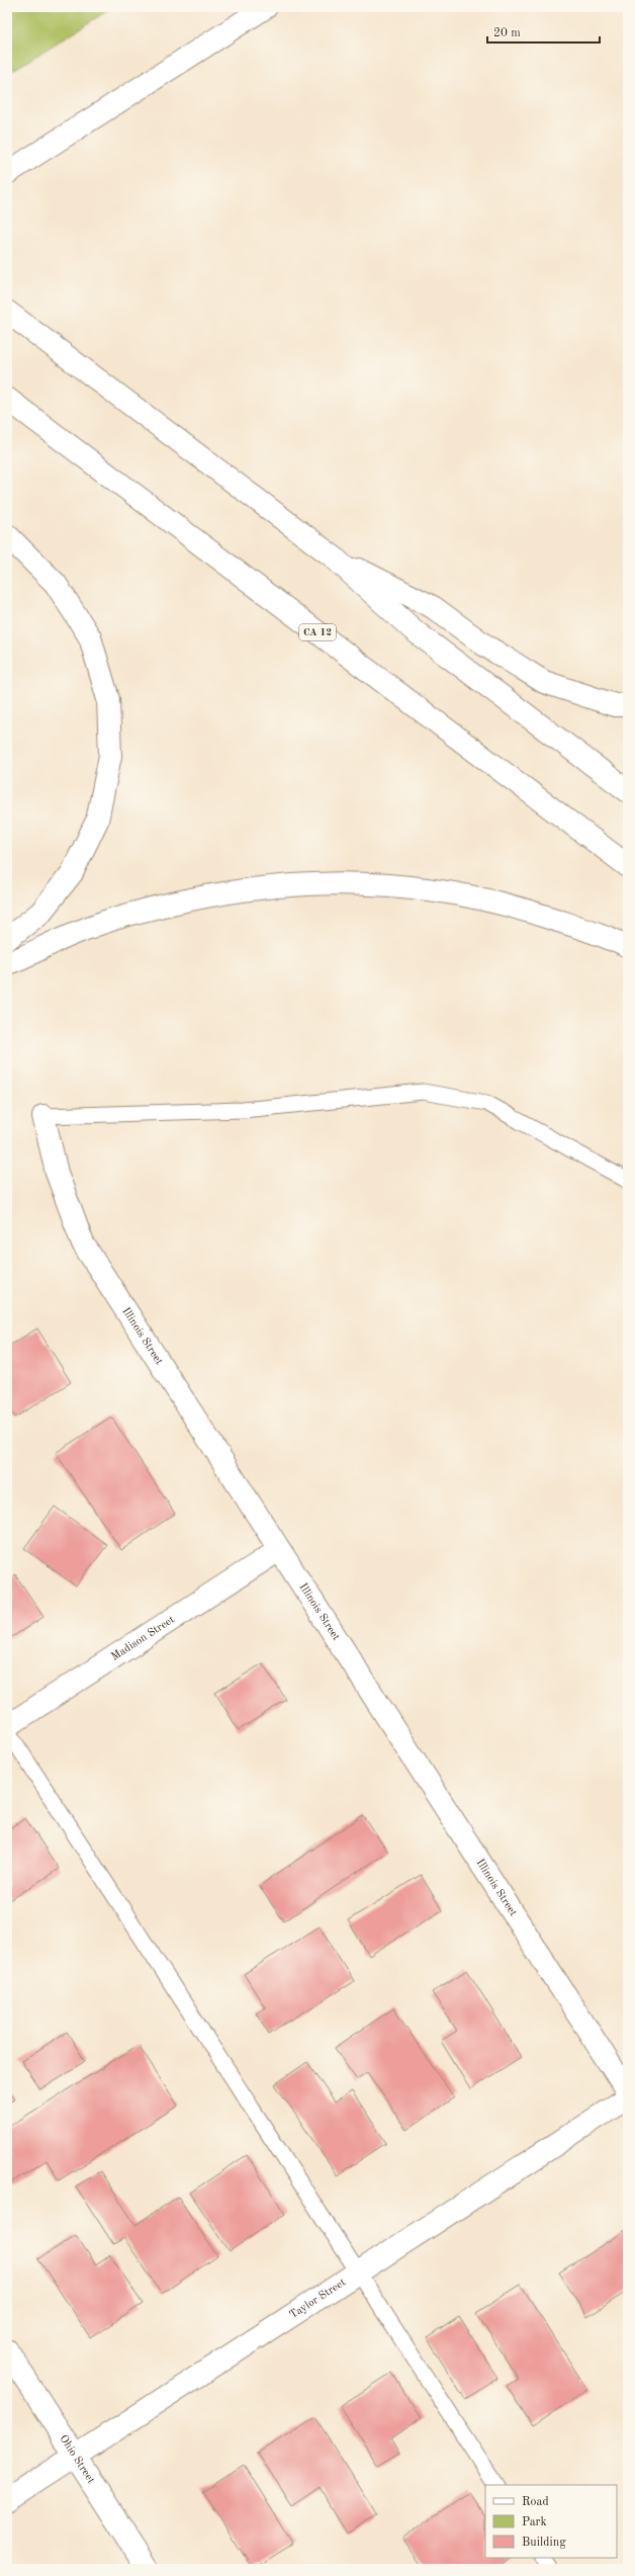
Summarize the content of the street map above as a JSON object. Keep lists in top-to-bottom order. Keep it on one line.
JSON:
{"streets":{"main road":["CA 12","Illinois Street","Madison Street","Taylor Street","Ohio Street"]},"crossings":[["Illinois Street","Madison Street"],["Taylor Street","Ohio Street"]],"legend":["Road","Park","Building"],"scale_bar":"20 m"}
